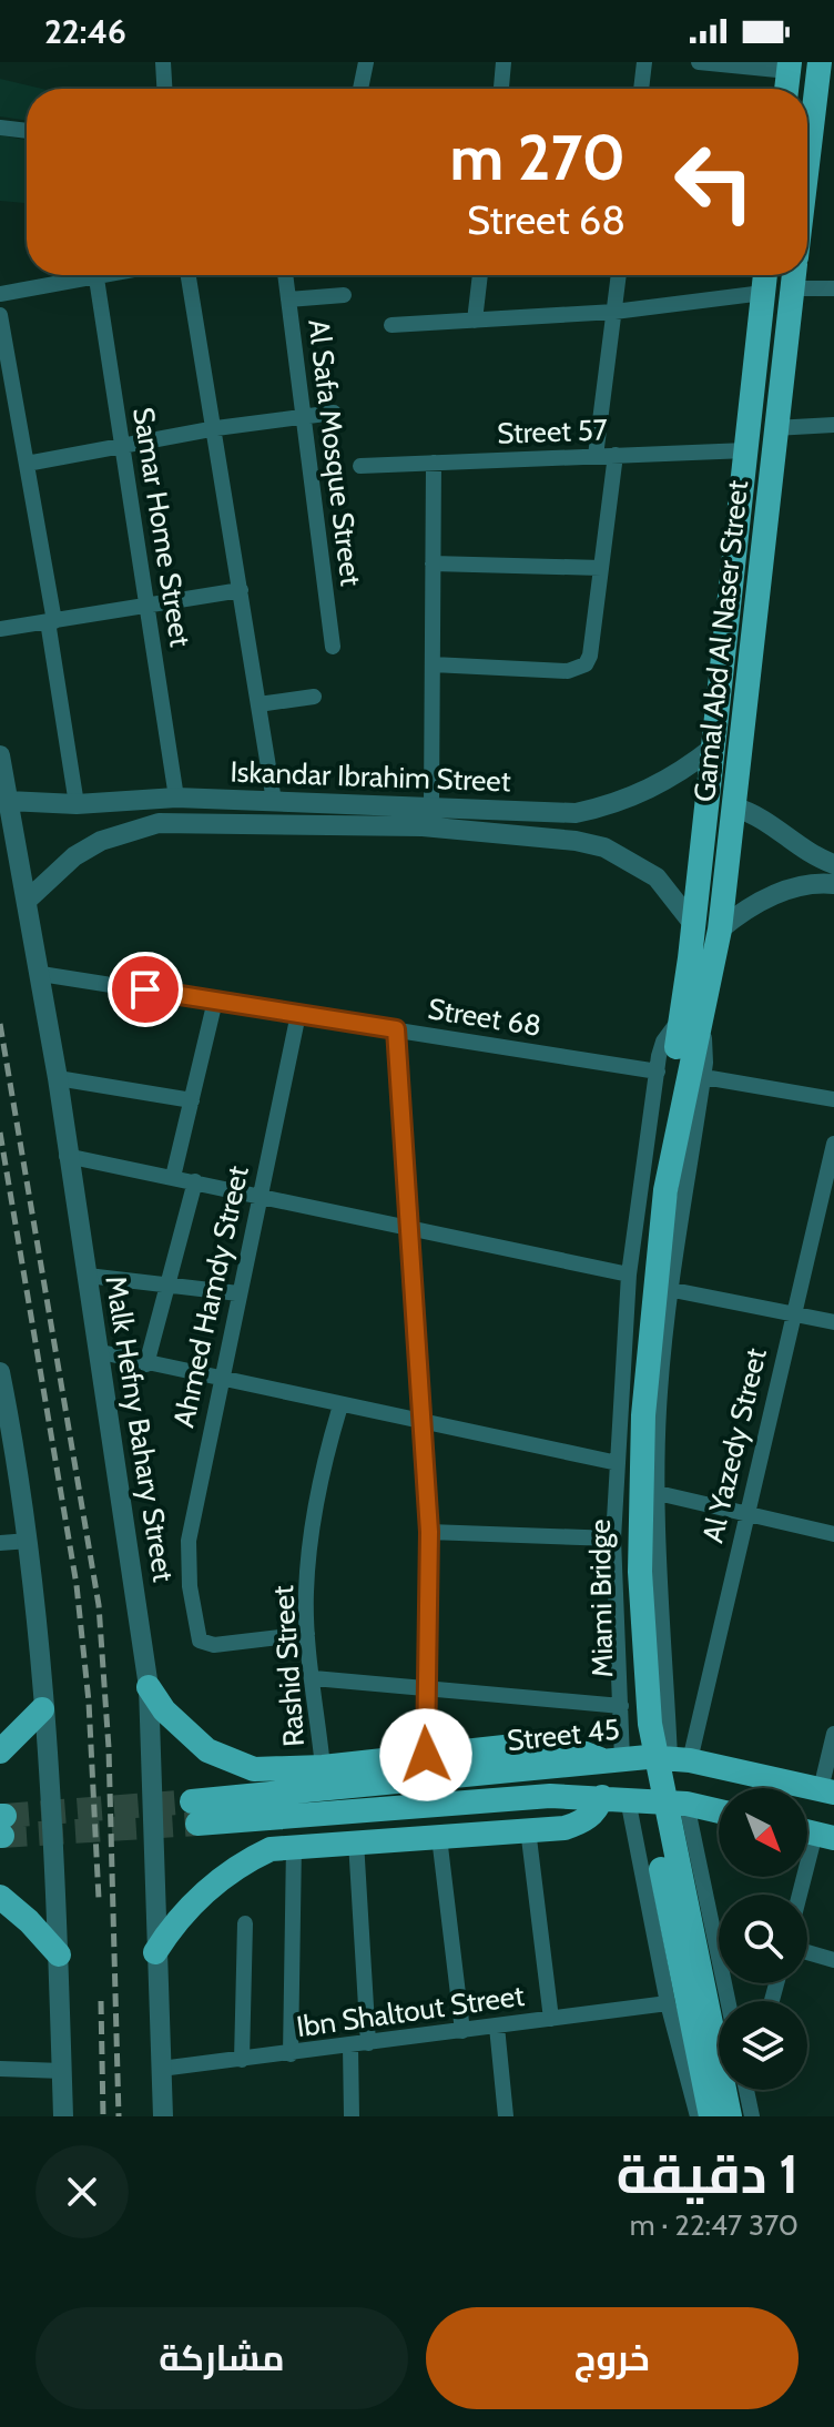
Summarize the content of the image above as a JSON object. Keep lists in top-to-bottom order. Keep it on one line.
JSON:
{"streets":{"main road":["Gamal Abd Al Naser Street","Miami Bridge","Street 45"],"street":["Street 57","Al Safa Mosque Street","Samar Home Street","Iskandar Ibrahim Street","Street 68","Ahmed Hamdy Street","Malk Hefny Bahary Street","Al Yazedy Street","Rashid Street","Ibn Shaltout Street"]},"crossings":[["Street 57","Gamal Abd Al Naser Street"],["Samar Home Street","Iskandar Ibrahim Street"],["Gamal Abd Al Naser Street","Iskandar Ibrahim Street"],["Gamal Abd Al Naser Street","Street 68"],["Gamal Abd Al Naser Street","Al Yazedy Street"],["Gamal Abd Al Naser Street","Miami Bridge"],["Gamal Abd Al Naser Street","Street 45"],["Iskandar Ibrahim Street","Malk Hefny Bahary Street"],["Street 68","Ahmed Hamdy Street"],["Street 68","Malk Hefny Bahary Street"],["Street 68","Miami Bridge"],["Ahmed Hamdy Street","Rashid Street"],["Malk Hefny Bahary Street","Ibn Shaltout Street"],["Al Yazedy Street","Street 45"]],"north":"bottom right","page":{"status":"22:46","turn":["270 m","Street 68"],"heading":["1 دقيقة","370 m · 22:47"],"buttons":["خروج","مشاركة"]}}
